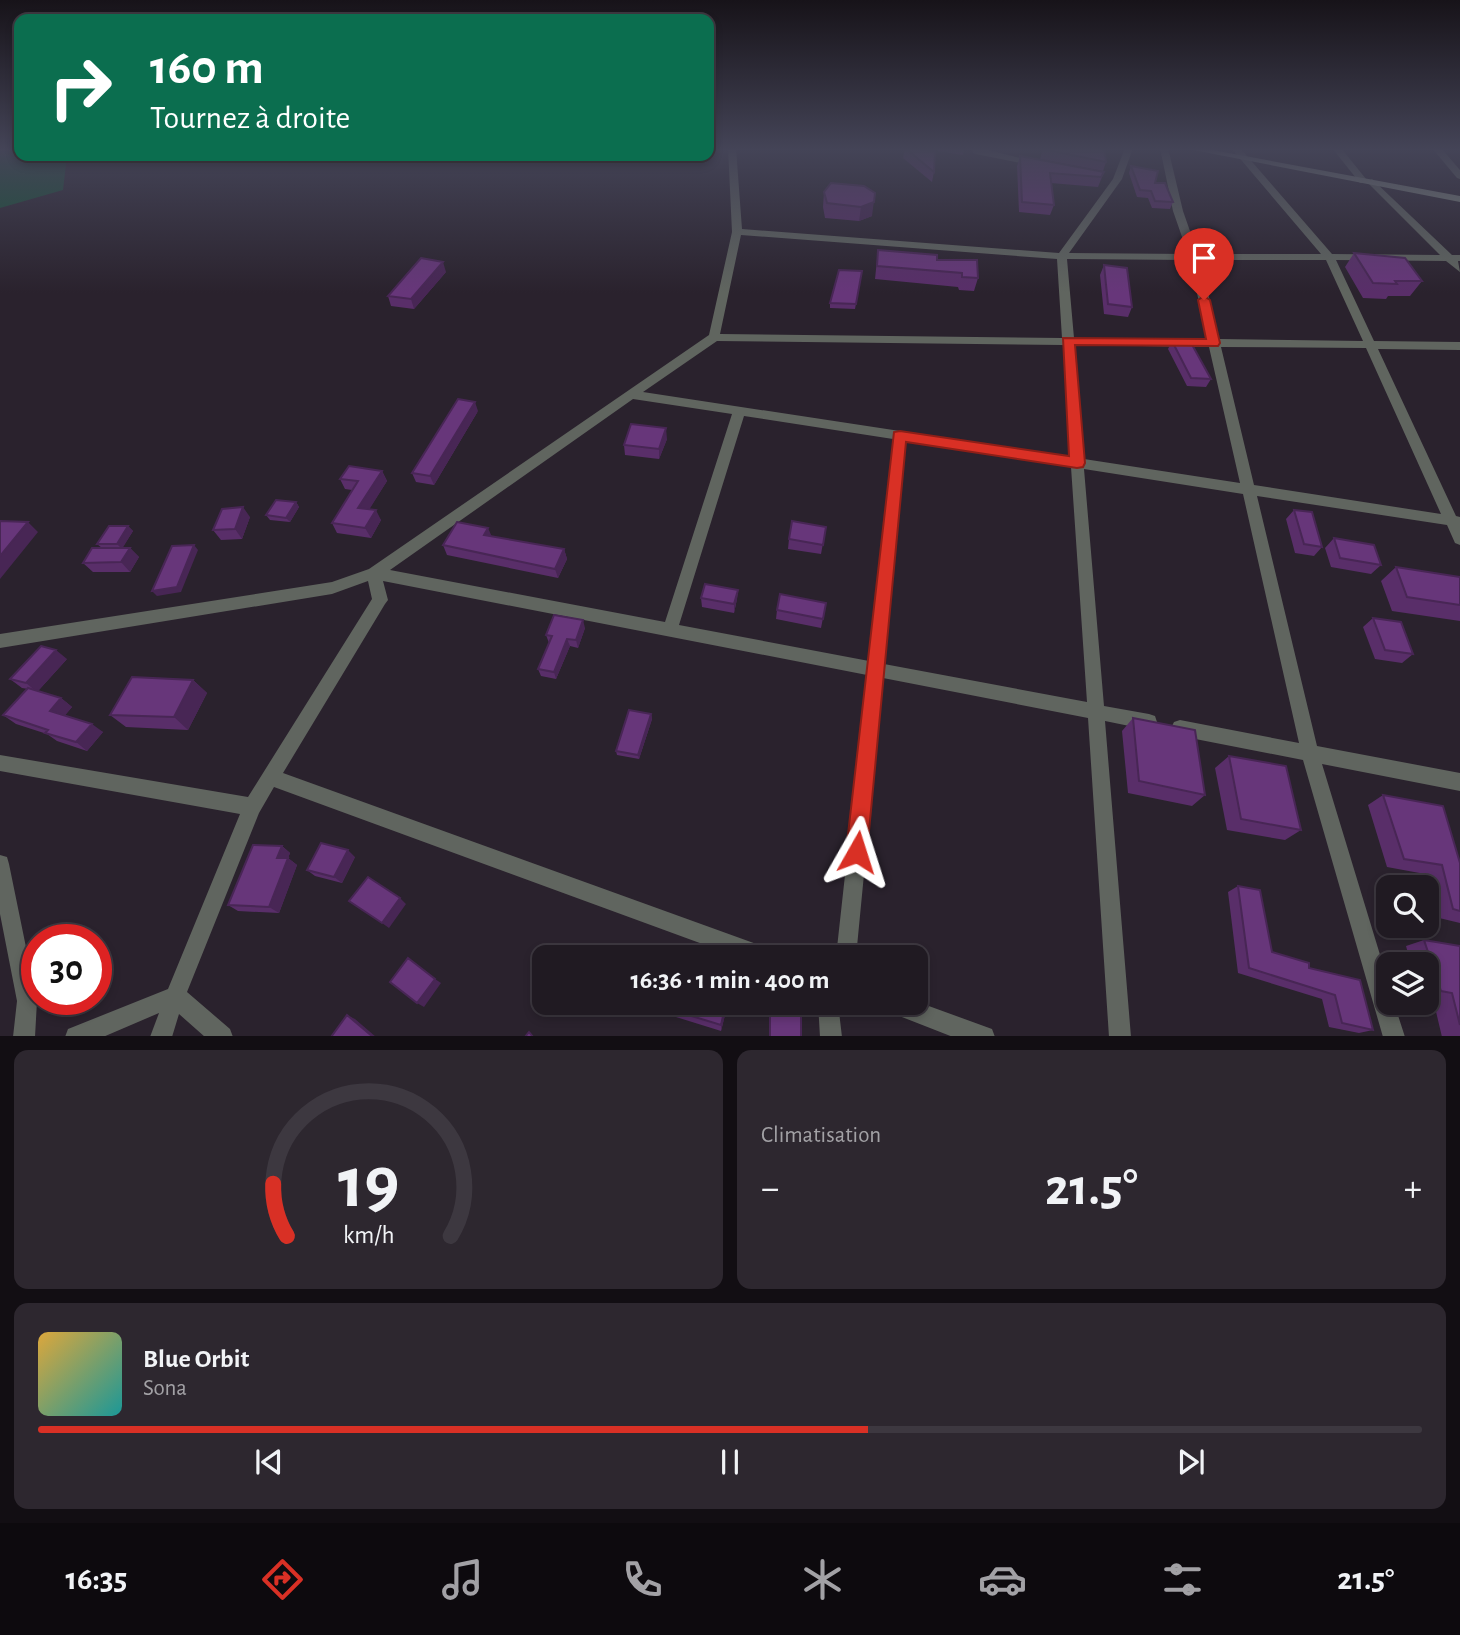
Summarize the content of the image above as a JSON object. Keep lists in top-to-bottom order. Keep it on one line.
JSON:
{"page":{"turn":["160 m","Tournez à droite"],"limit":"30","trip":"16:36 · 1 min · 400 m","tile":"Climatisation","heat":["−","21.5°","+"],"song":["Blue Orbit","Sona"],"tabs":["16:35","21.5°"],"gauge":["19","km/h"]}}
